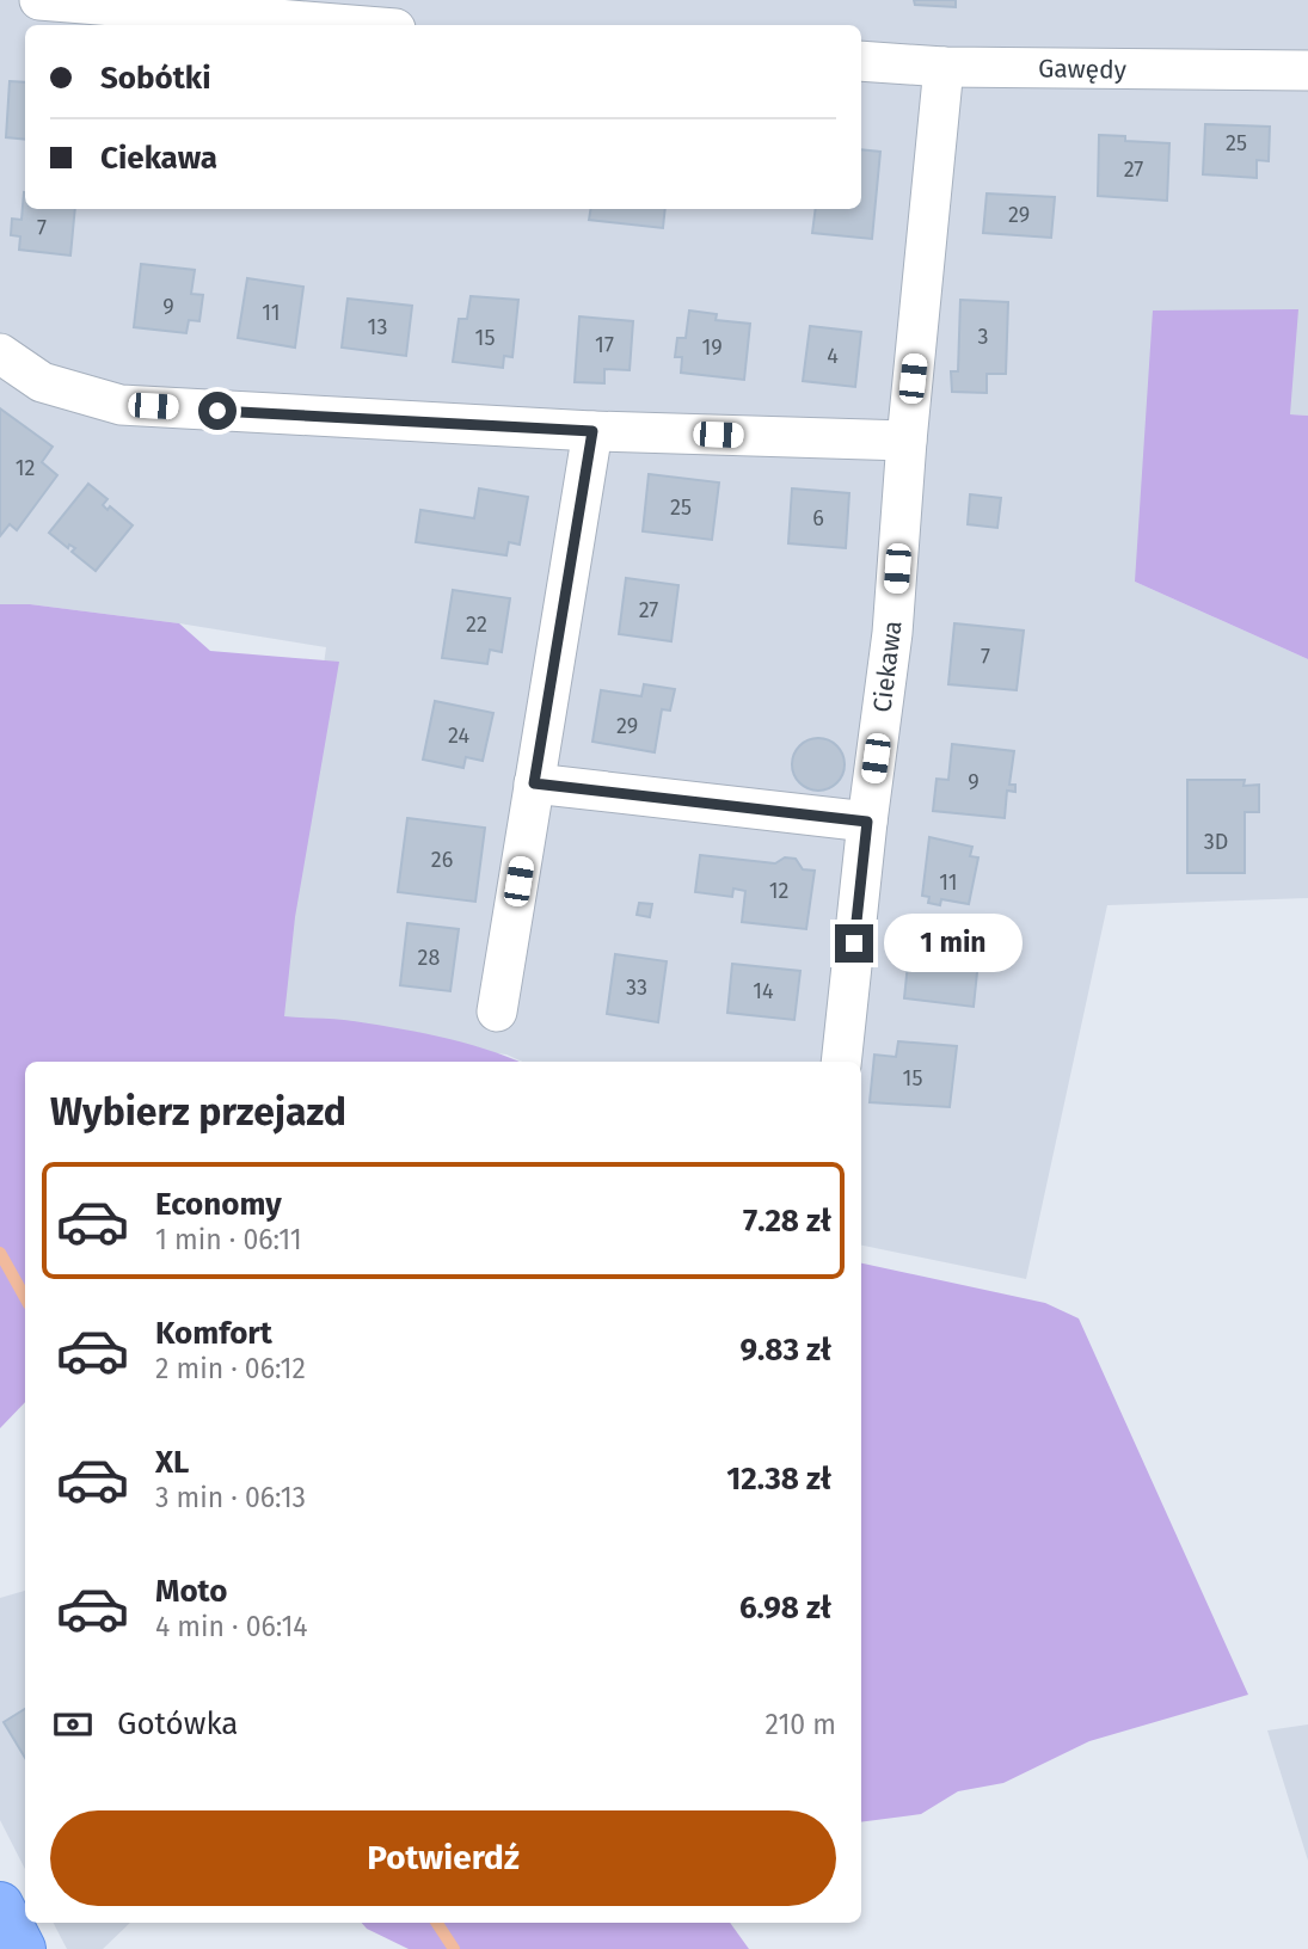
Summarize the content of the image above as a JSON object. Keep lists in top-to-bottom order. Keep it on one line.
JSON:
{"streets":{"street":["Gawędy","Ciekawa"]},"crossings":[["Gawędy","Ciekawa"]],"house_numbers":["25","27","29","7","9","11","13","3","15","17","19","4","12","25","6","27","22","7","29","24","9","3D","26","11","12","28","33","14","15"],"page":{"banner":["Sobótki","Ciekawa"],"bubble":"1 min","heading":"Wybierz przejazd","list":[{"name":"Economy","note":"1 min · 06:11","value":"7.28 zł"},{"name":"Komfort","note":"2 min · 06:12","value":"9.83 zł"},{"name":"XL","note":"3 min · 06:13","value":"12.38 zł"},{"name":"Moto","note":"4 min · 06:14","value":"6.98 zł"}],"pay":["Gotówka","210 m"],"buttons":"Potwierdź"}}
